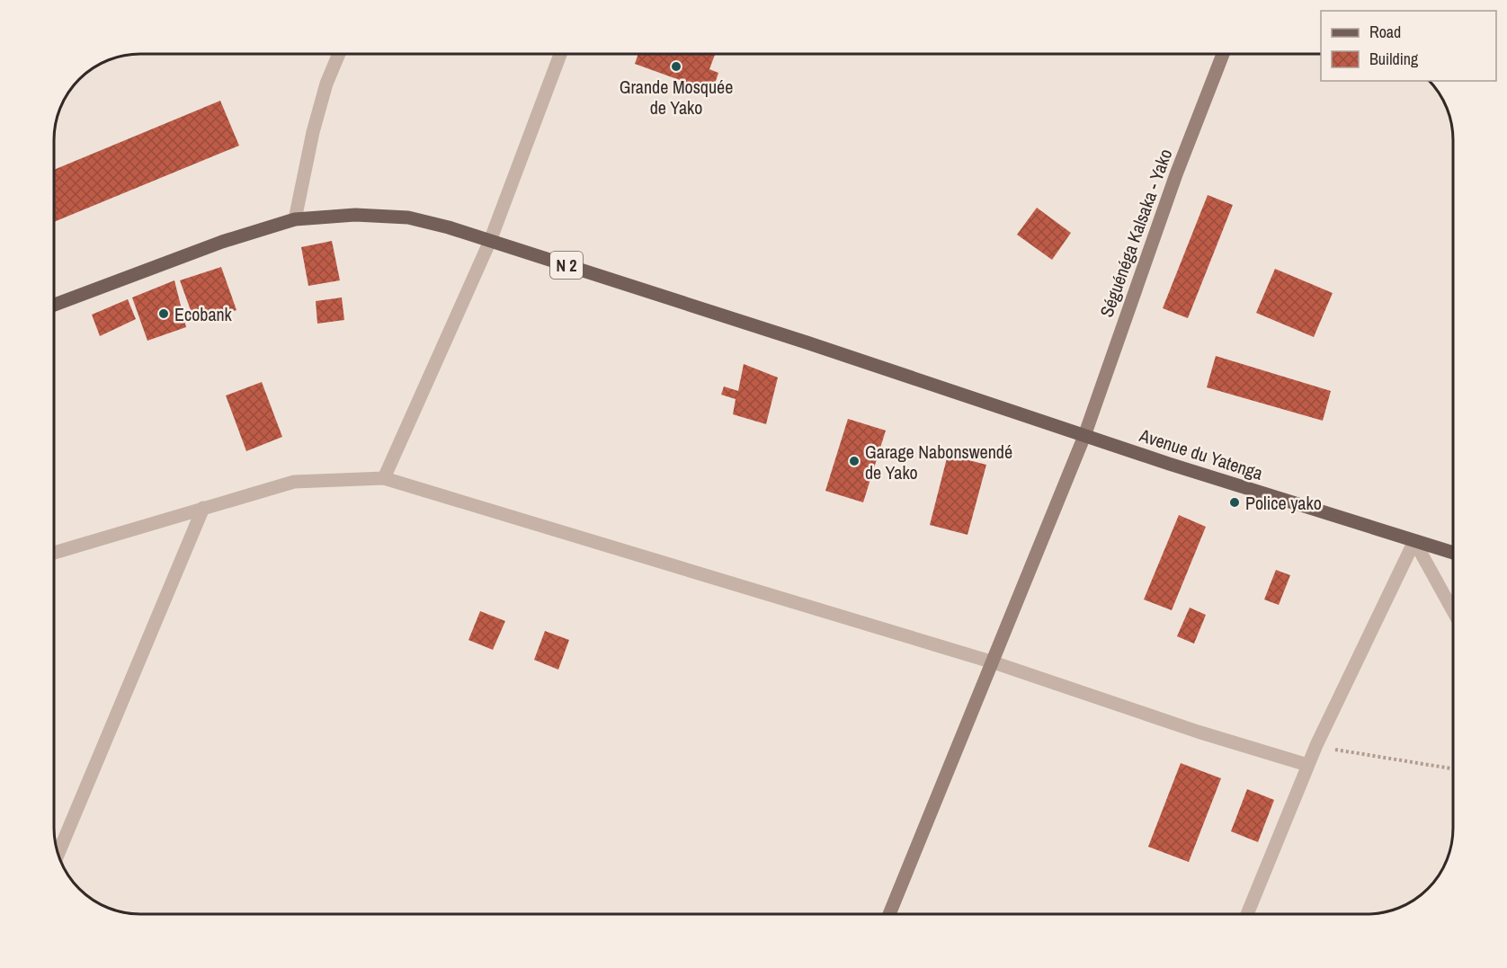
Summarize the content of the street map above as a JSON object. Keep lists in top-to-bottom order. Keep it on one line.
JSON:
{"streets":{"main road":["N 2","Avenue du Yatenga"],"street":["Séguénéga Kalsaka - Yako"]},"crossings":[["Séguénéga Kalsaka - Yako","N 2"],["Séguénéga Kalsaka - Yako","Avenue du Yatenga"],["N 2","Avenue du Yatenga"]],"places":["Grande Mosquée de Yako","Ecobank","Garage Nabonswendé de Yako","Police yako"],"legend":["Road","Building"]}
